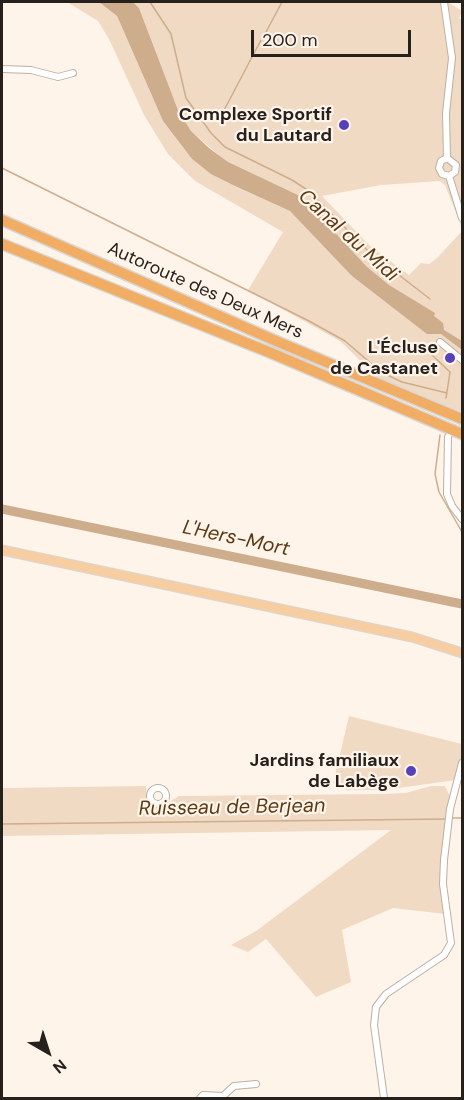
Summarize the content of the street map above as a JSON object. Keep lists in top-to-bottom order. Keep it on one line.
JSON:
{"streets":{"highway":["Autoroute des Deux Mers"]},"water":["Canal du Midi","L'Hers-Mort","Ruisseau de Berjean"],"places":["Complexe Sportif du Lautard","L'Écluse de Castanet","Jardins familiaux de Labège"],"scale_bar":"200 m","north":"bottom right"}
